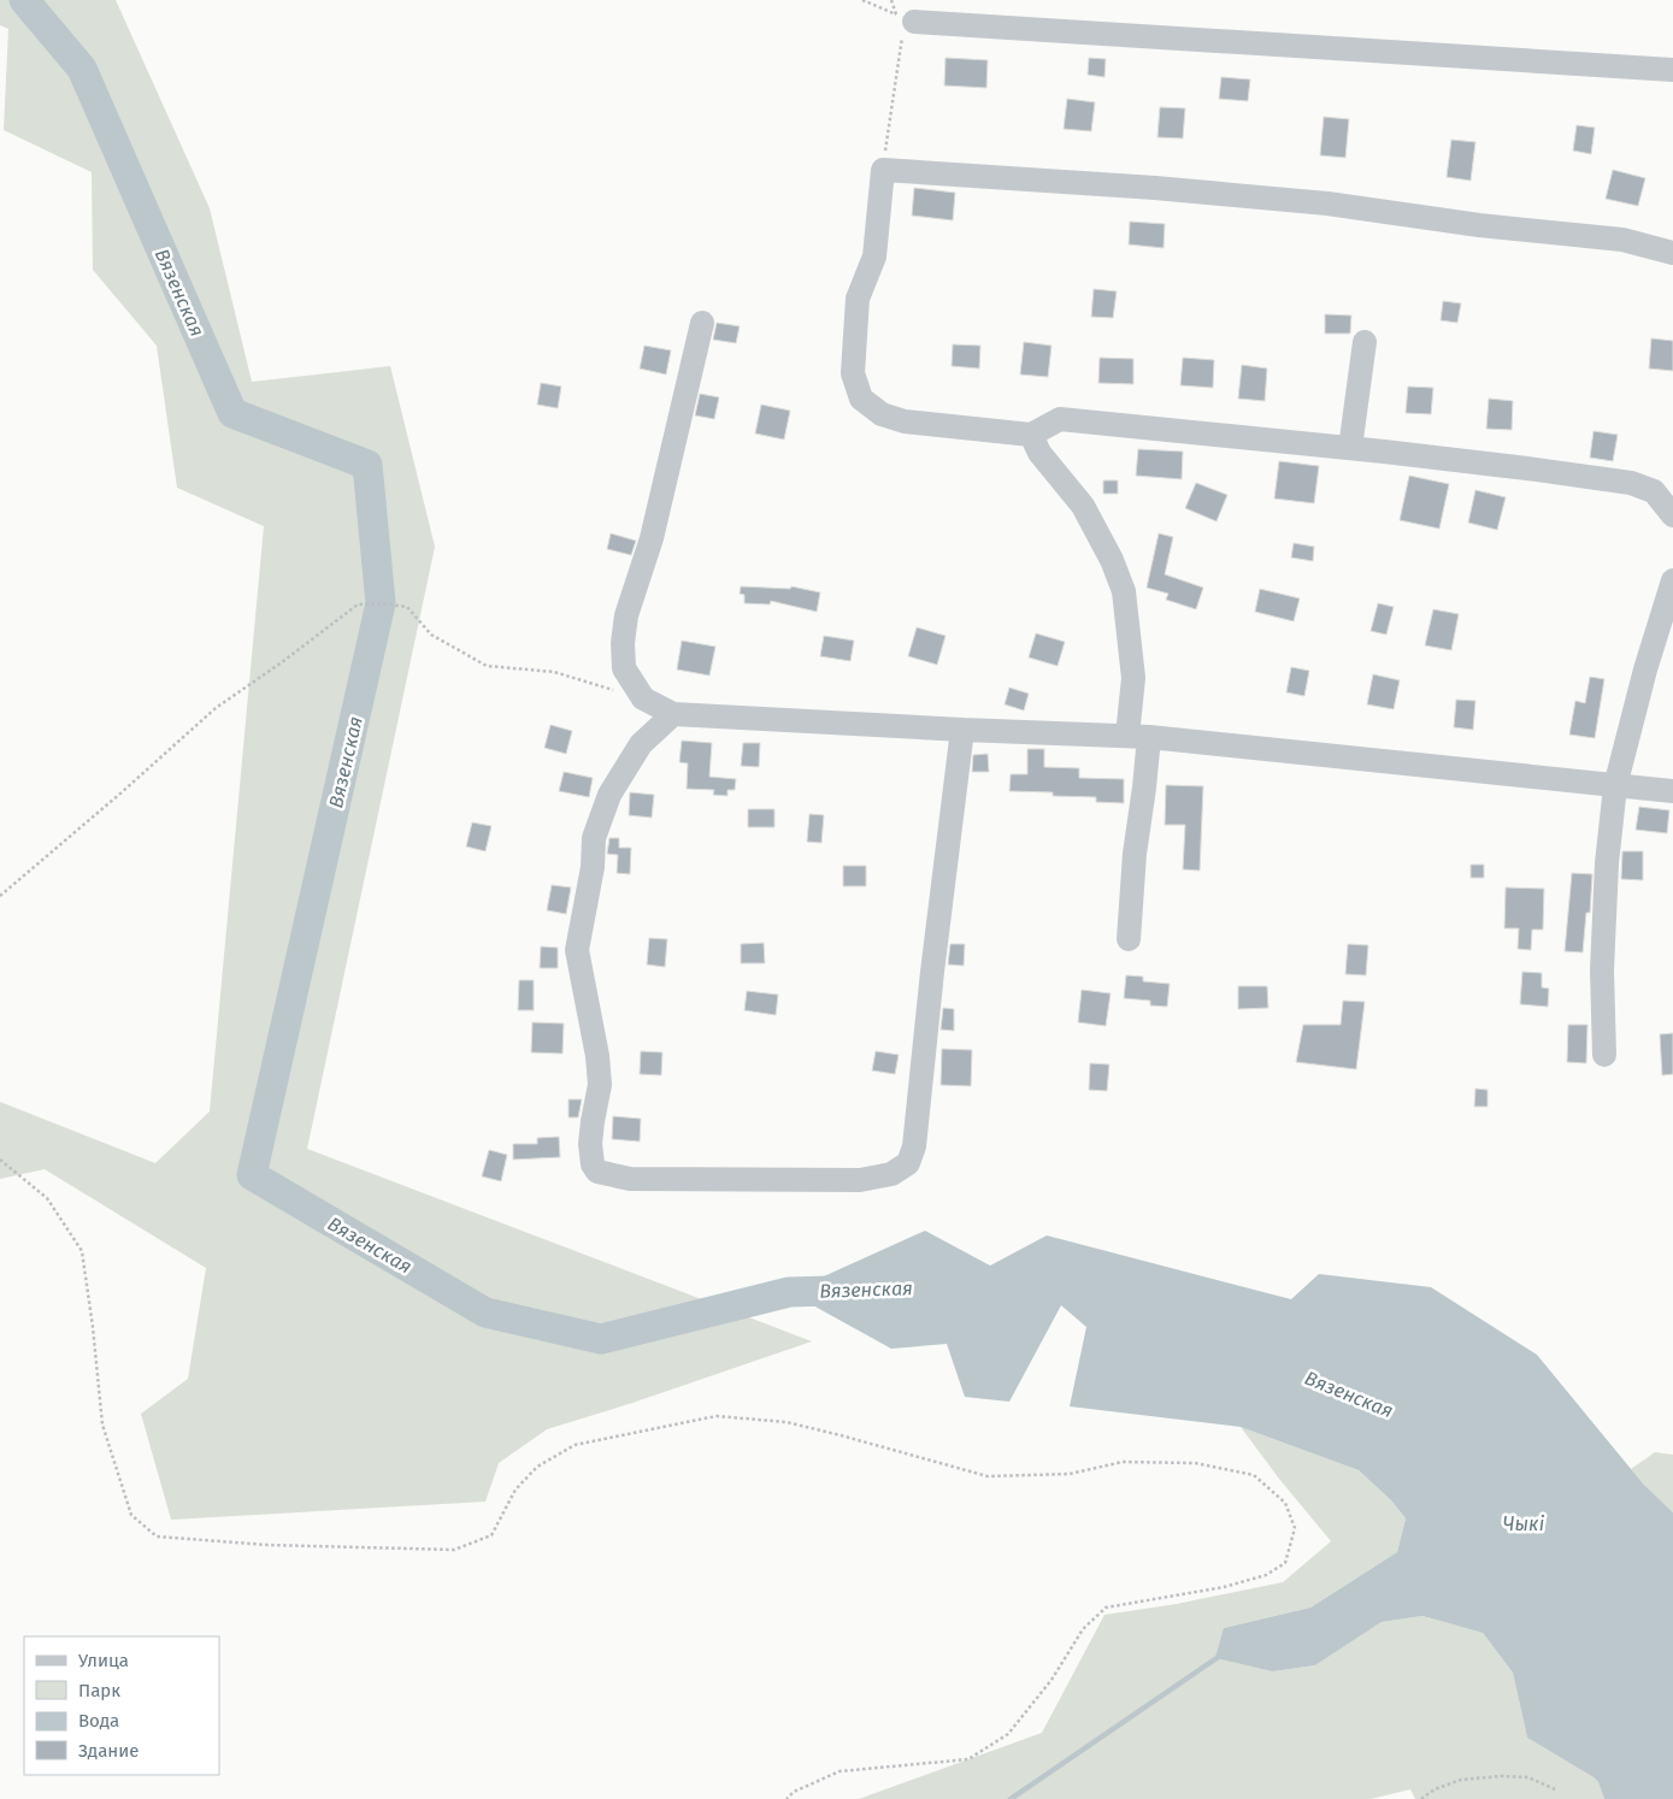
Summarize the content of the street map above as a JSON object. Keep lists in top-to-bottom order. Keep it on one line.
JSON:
{"water":["Вязенская","Чыкі"],"legend":["Улица","Парк","Вода","Здание"]}
